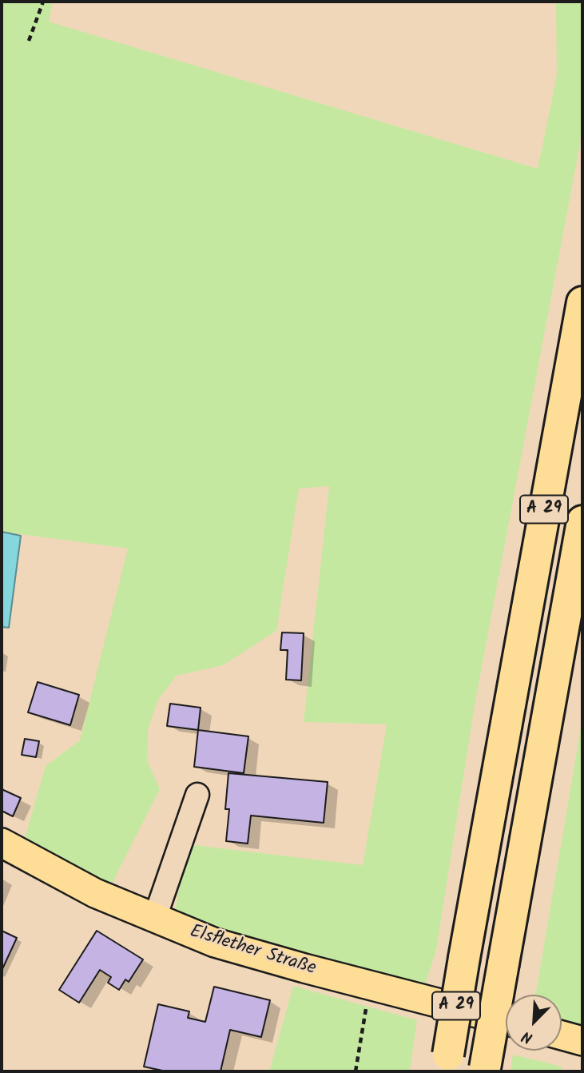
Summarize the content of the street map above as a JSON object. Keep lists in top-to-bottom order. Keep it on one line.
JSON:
{"streets":{"highway":["A 29"],"main road":["Elsflether Straße"]},"north":"bottom left"}
